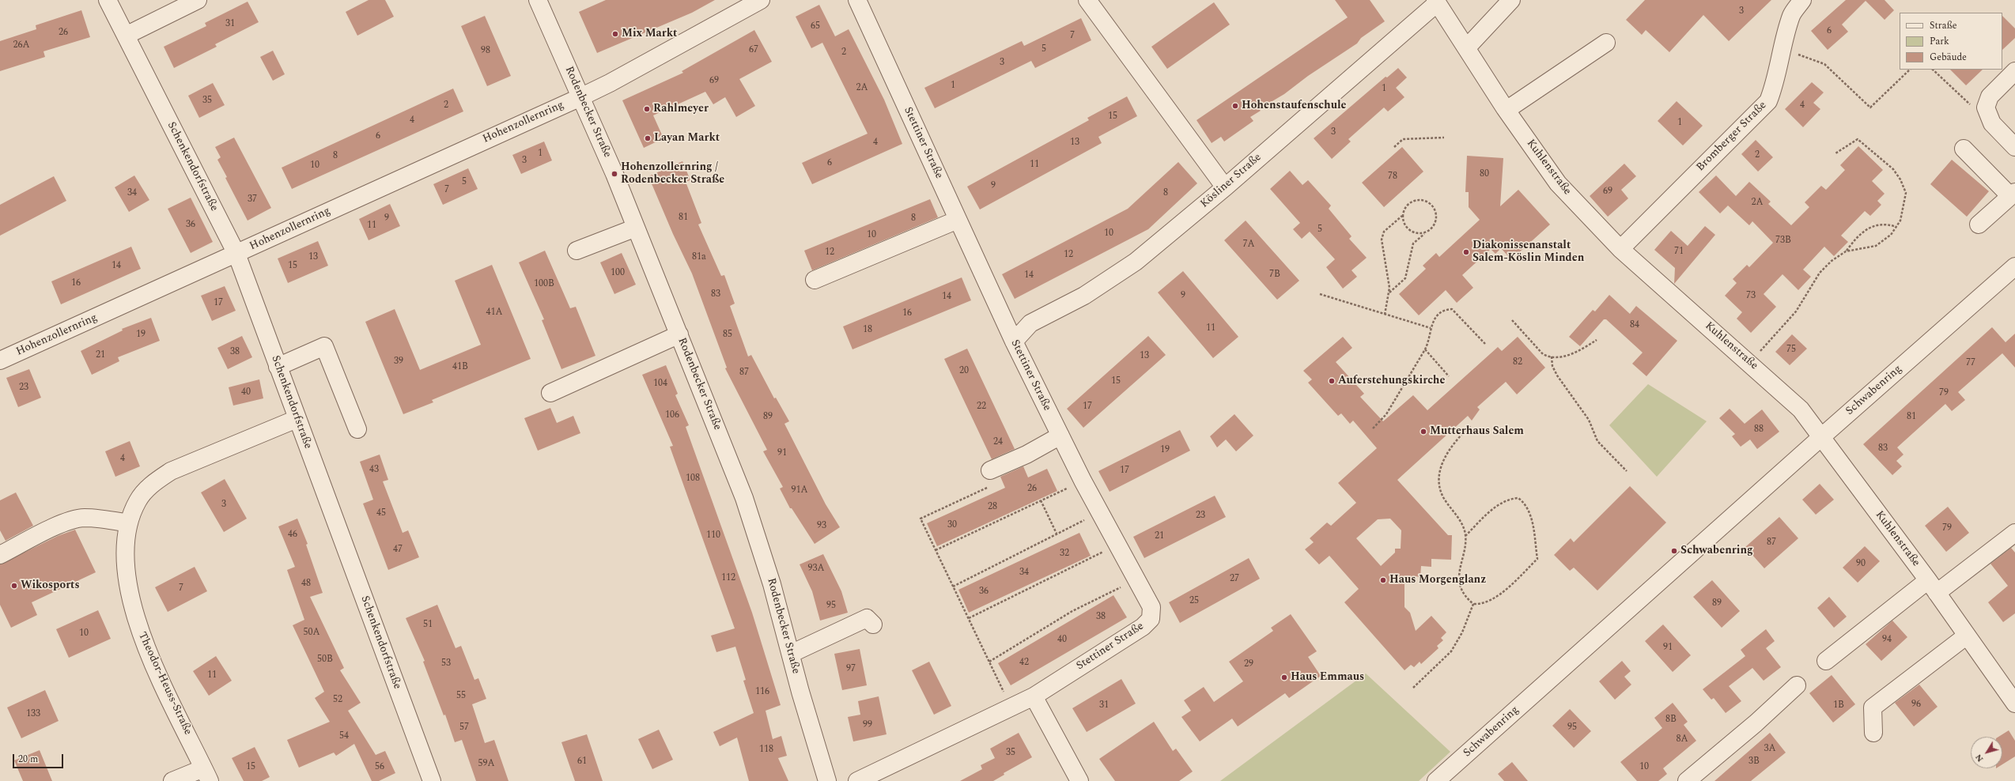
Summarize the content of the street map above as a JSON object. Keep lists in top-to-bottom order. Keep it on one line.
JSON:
{"streets":{"street":["Rodenbecker Straße","Hohenzollernring","Bromberger Straße","Stettiner Straße","Schenkendorfstraße","Kuhlenstraße","Kösliner Straße","Schwabenring","Theodor-Heuss-Straße"]},"crossings":[["Rodenbecker Straße","Hohenzollernring"],["Hohenzollernring","Schenkendorfstraße"],["Bromberger Straße","Kuhlenstraße"],["Stettiner Straße","Kösliner Straße"],["Schenkendorfstraße","Theodor-Heuss-Straße"],["Kuhlenstraße","Kösliner Straße"],["Kuhlenstraße","Schwabenring"]],"places":["Mix Markt","Hohenstaufenschule","Rahlmeyer","Layan Markt","Hohenzollernring / Rodenbecker Straße","Diakonissenanstalt Salem-Köslin Minden","Auferstehungskirche","Mutterhaus Salem","Schwabenring","Haus Morgenglanz","Wikosports","Haus Emmaus"],"house_numbers":["3","31","65","6","26","7","26A","5","67","98","2","3","69","1","2A","1","35","2","4","15","4","1","3","6","4","13","1","2","8","3","6","11","10","80","78","5","9","7","69","34","8","37","2A","81","9","8","36","11","5","10","10","73B","7A","71","12","12","13","81a","14","15","100","7B","14","16","100B","83","9","73","14","17","41A","16","84","11","18","19","85","75","38","21","13","39","82","77","41B","20","87","15","104","23","40","79","22","17","106","89","81","88","24","83","19","91","4","43","17","108","26","91A","3","28","45","23","30","93","79","46","110","21","87","47","32","90","93A","34","112","27","48","7","36","25","89","95","38","51","50A","10","40","94","91","50B","42","53","29","97","11","116","55","52","96","31","1B","133","8B","99","57","95","54","8A","3A","118","35","61","3B","59A","15","56","10"],"legend":["Straße","Park","Gebäude"],"scale_bar":"20 m","north":"bottom left"}
